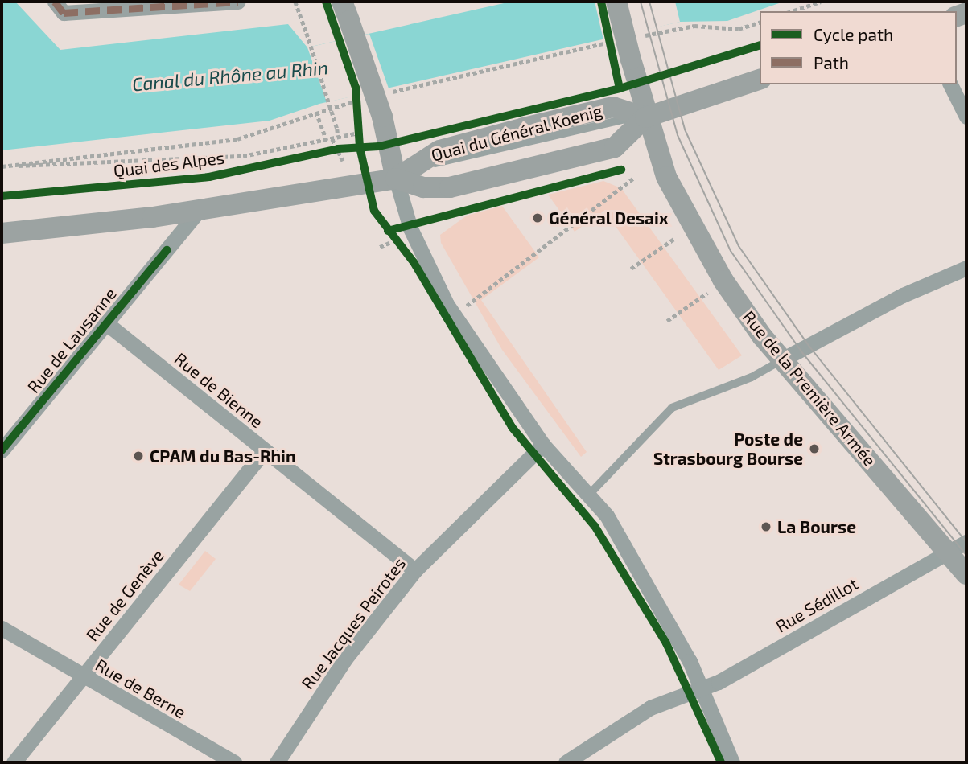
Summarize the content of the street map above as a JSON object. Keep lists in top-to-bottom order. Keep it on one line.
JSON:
{"streets":{"main road":["Quai du Général Koenig","Rue de la Première Armée"],"street":["Rue de Lausanne","Rue de Bienne","Rue de Genève","Rue Sédillot","Rue Jacques Peirotes","Rue de Berne"],"cycle path":["Quai des Alpes"]},"crossings":[["Quai du Général Koenig","Rue de Lausanne"],["Quai du Général Koenig","Rue de la Première Armée"],["Rue de Lausanne","Rue de Bienne"],["Rue de la Première Armée","Rue Sédillot"],["Rue de Bienne","Rue de Genève"],["Rue de Bienne","Rue Jacques Peirotes"],["Rue de Genève","Rue de Berne"]],"water":["Canal du Rhône au Rhin"],"places":["Général Desaix","Poste de Strasbourg Bourse","CPAM du Bas-Rhin","La Bourse"],"legend":["Cycle path","Path"]}
